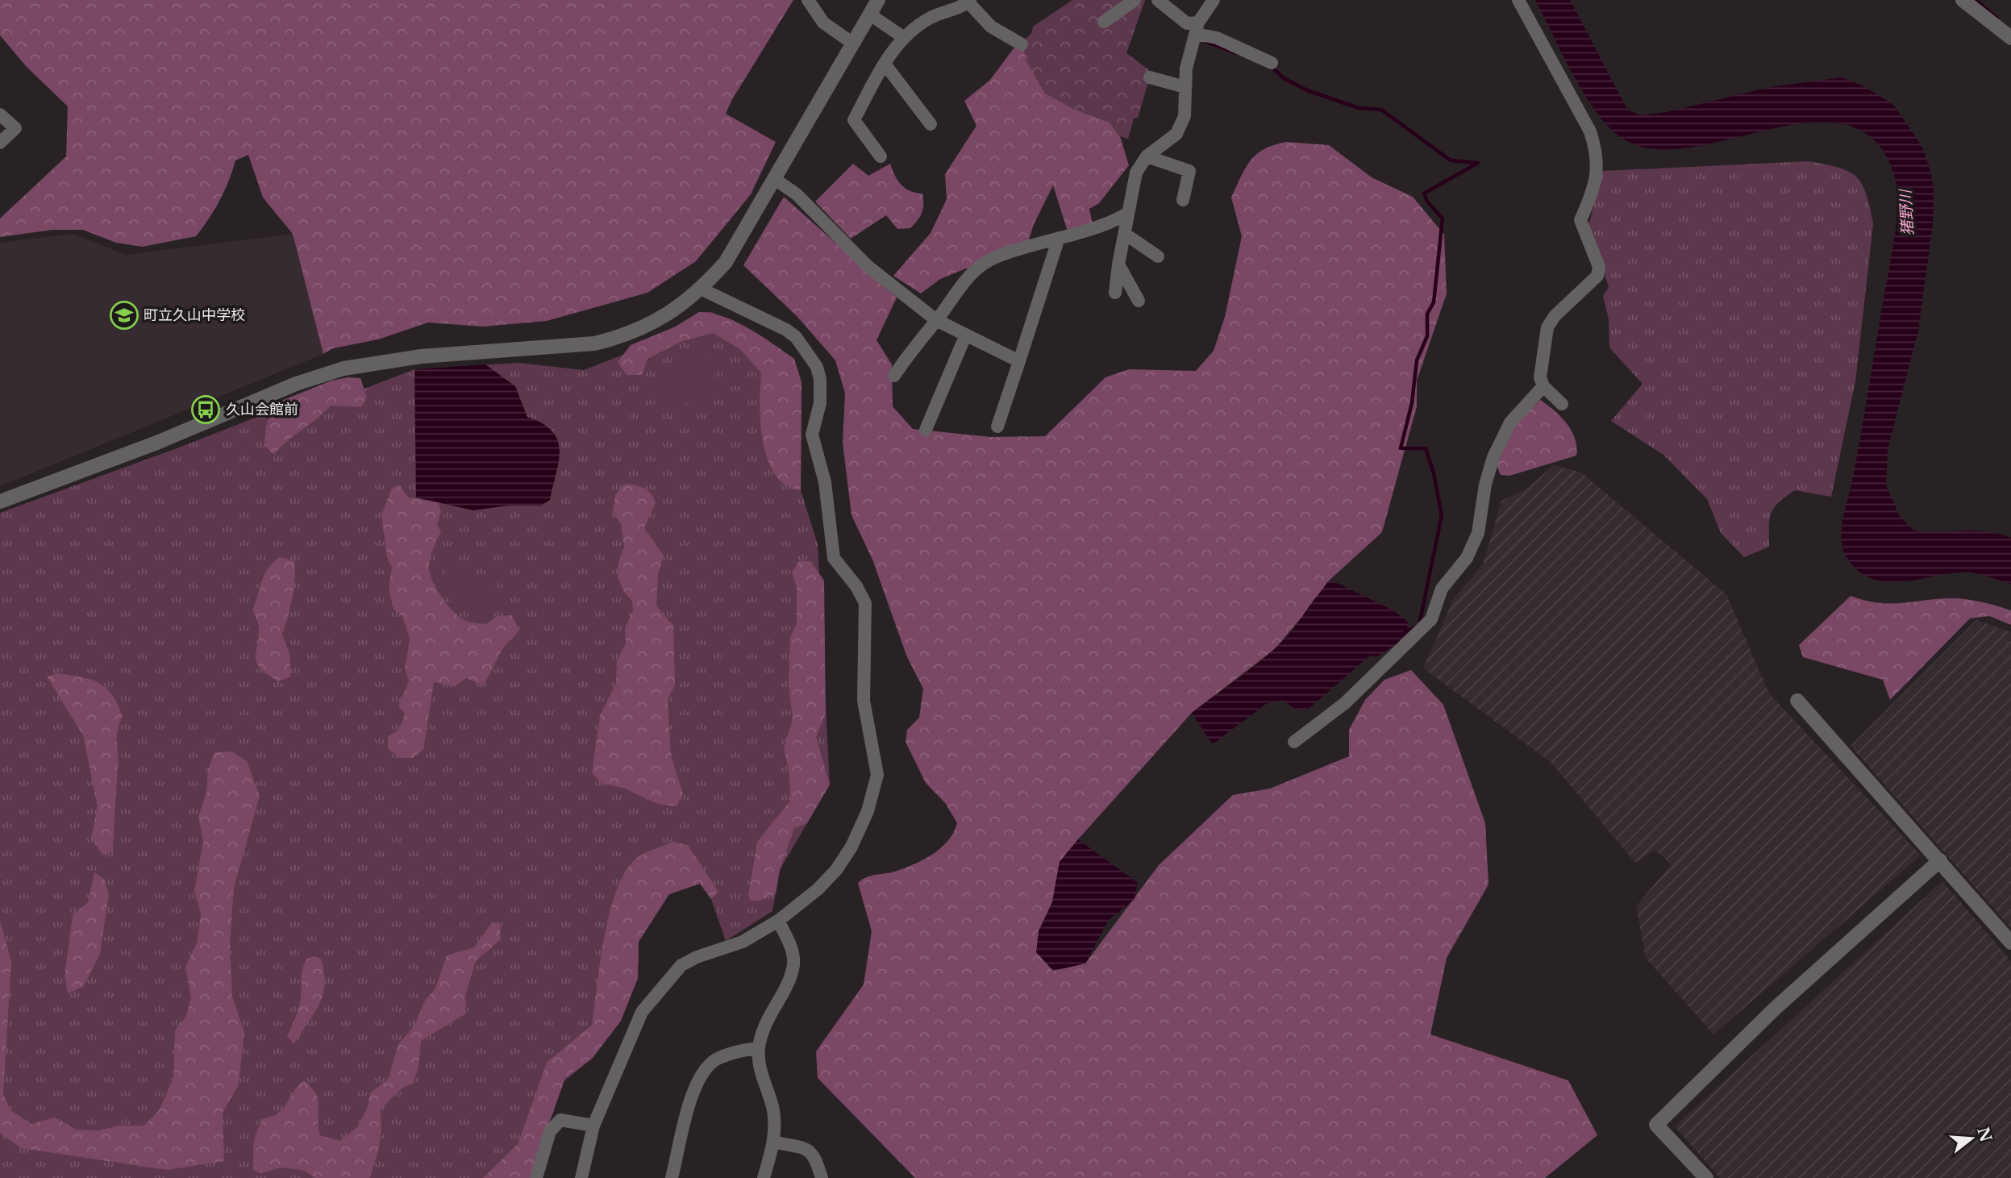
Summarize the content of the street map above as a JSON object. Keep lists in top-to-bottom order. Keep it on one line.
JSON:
{"water":["猪野川"],"places":{"school or university":["町立久山中学校"],"bus stop":["久山会館前"]},"north":"right"}
